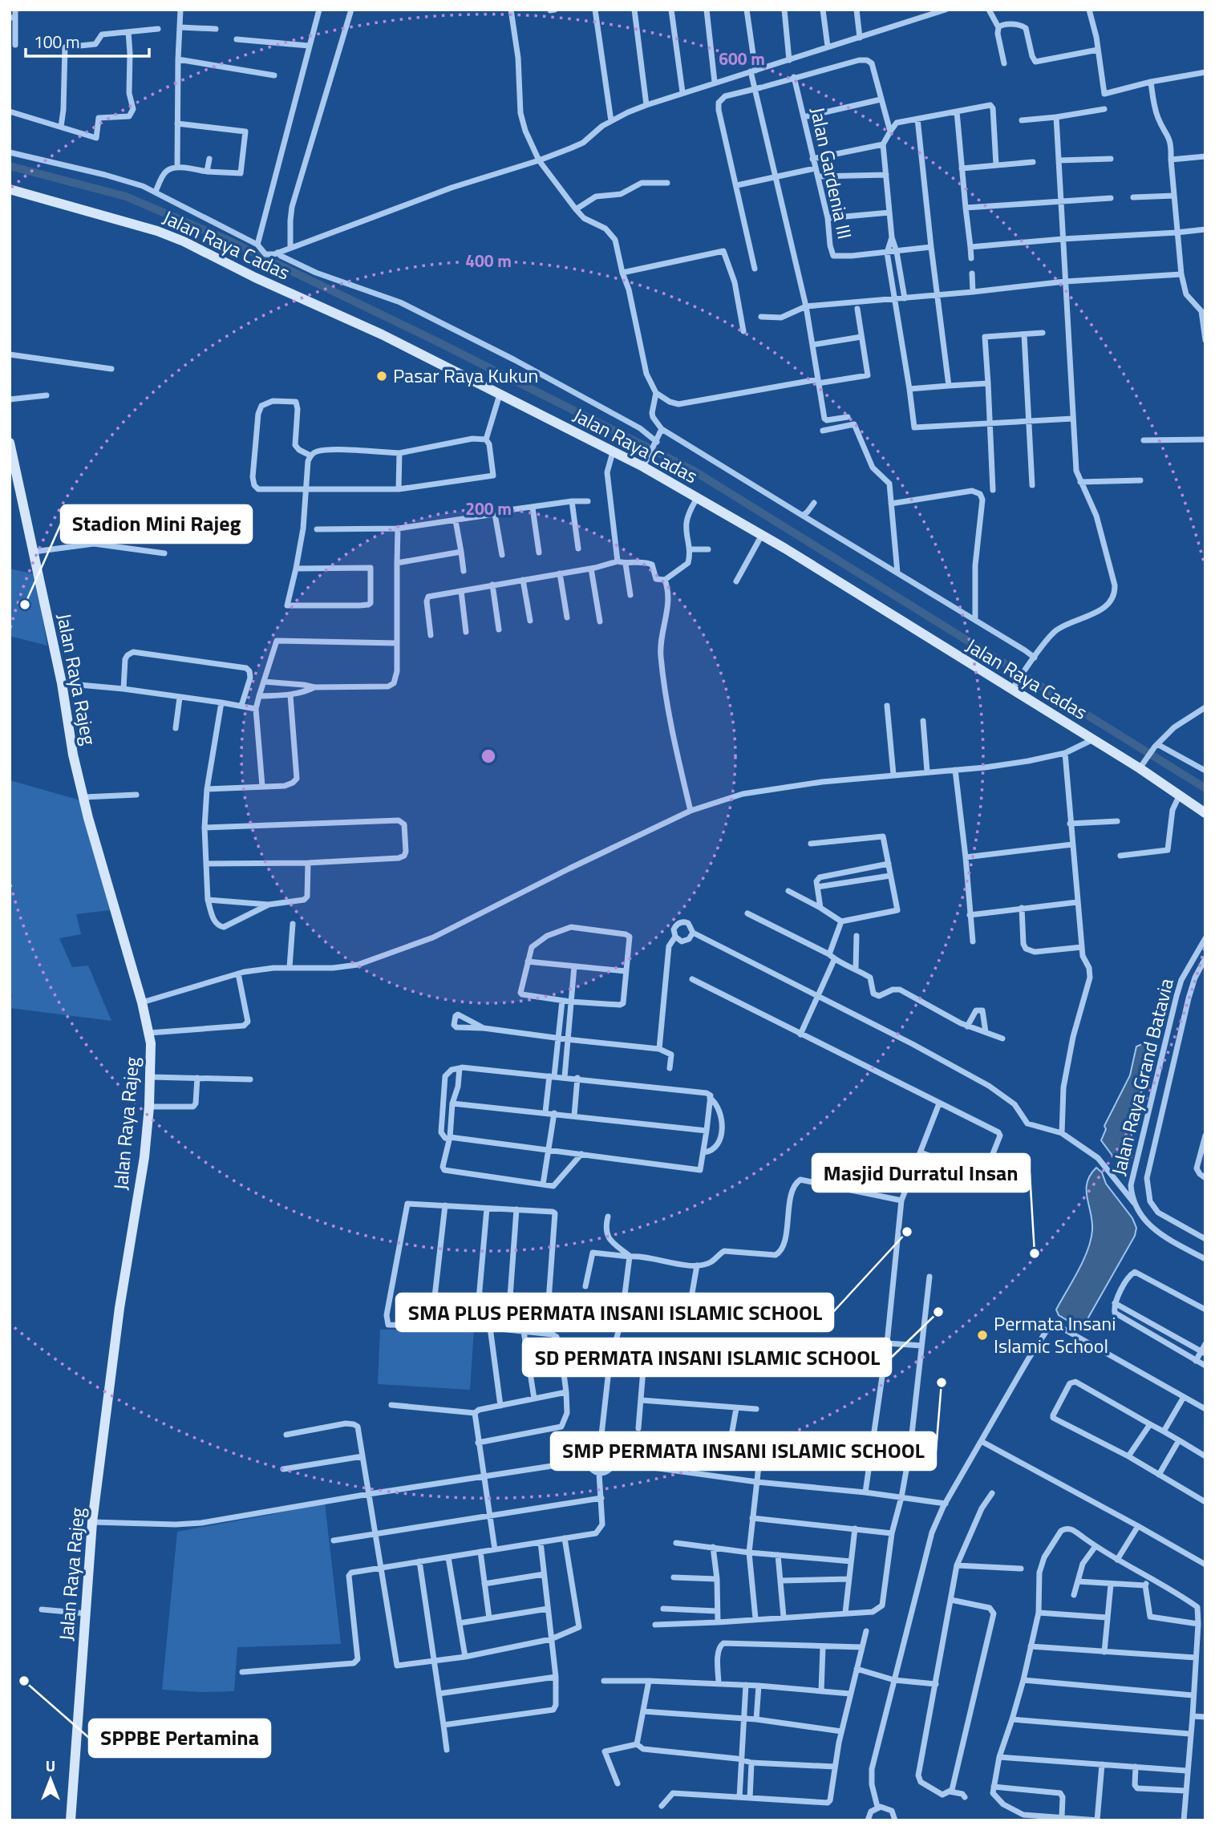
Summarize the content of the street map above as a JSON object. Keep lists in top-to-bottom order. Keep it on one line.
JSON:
{"streets":{"main road":["Jalan Raya Cadas","Jalan Raya Rajeg"],"street":["Jalan Gardenia III","Jalan Raya Grand Batavia"]},"places":["Pasar Raya Kukun","Stadion Mini Rajeg","SMA PLUS PERMATA INSANI ISLAMIC SCHOOL","Masjid Durratul Insan","SD PERMATA INSANI ISLAMIC SCHOOL","Permata Insani Islamic School","SMP PERMATA INSANI ISLAMIC SCHOOL","SPPBE Pertamina"],"scale_bar":"100 m","north":"top","rings":["600 m","400 m","200 m"]}
